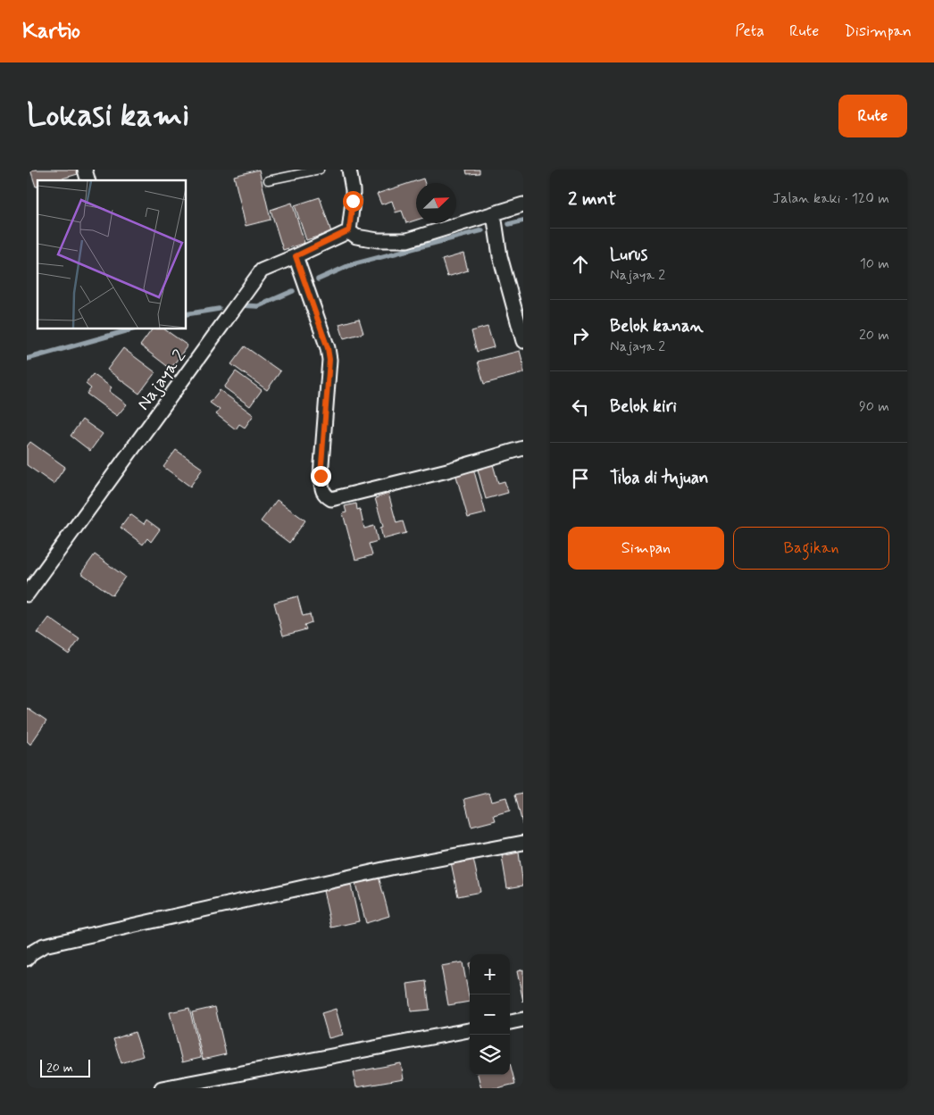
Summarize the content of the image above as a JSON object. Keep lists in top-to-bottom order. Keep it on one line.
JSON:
{"streets":{"street":["Najaya 2"]},"scale_bar":"20 m","north":"top right","page":{"header":"Kartio","nav":["Peta","Rute","Disimpan"],"buttons":["Rute",["Simpan","Bagikan"]],"title":"Lokasi kami","heading":["2 mnt","Jalan kaki · 120 m"],"list":[["Lurus","Najaya 2","10 m"],["Belok kanan","Najaya 2","20 m"],["Belok kiri","90 m"],"Tiba di tujuan"],"map_buttons":["+","−"],"scale":"20 m"}}
